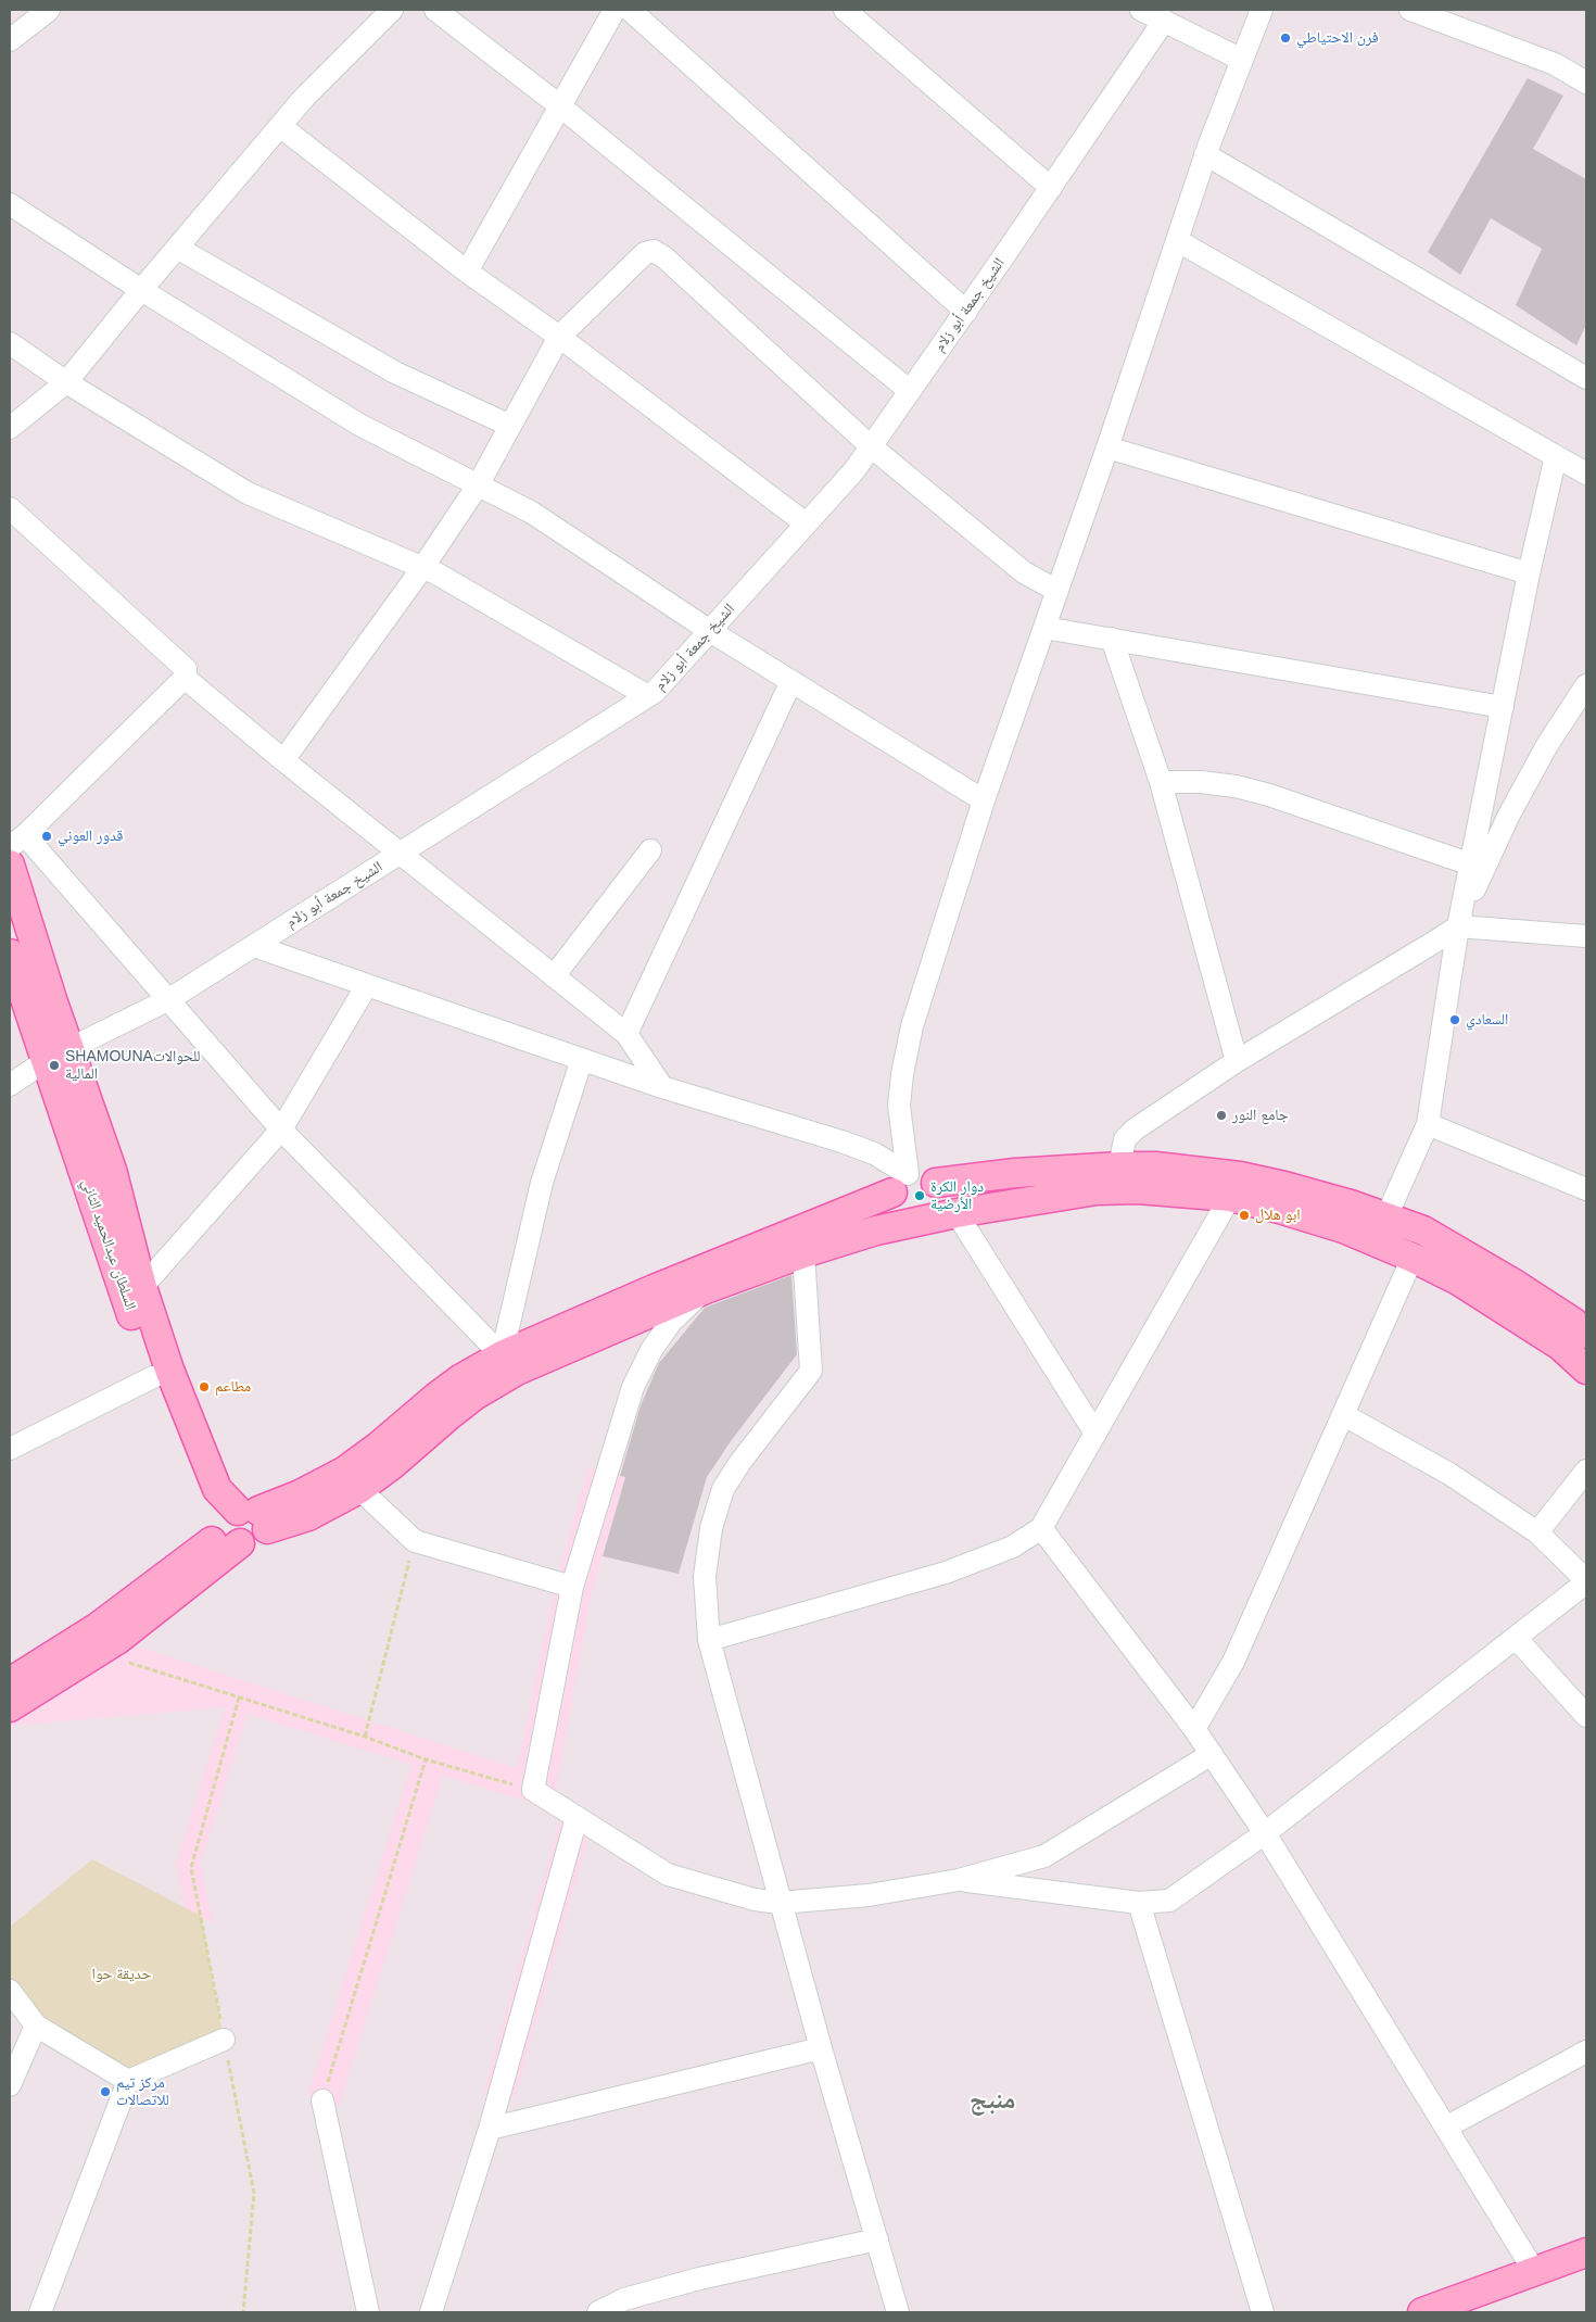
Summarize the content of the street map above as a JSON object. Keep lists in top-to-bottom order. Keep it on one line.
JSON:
{"streets":{"main road":["السلطان عبدالحميد الثاني"],"street":["الشيخ جمعة أبو زلام"]},"crossings":[["الشيخ جمعة أبو زلام","السلطان عبدالحميد الثاني"]],"districts":["منبج"],"parks":["حديقة حوا"],"places":["فرن الاحتياطي","قدور العوني","السعادي","SHAMOUNAللحوالات المالية","جامع النور","دوار الكرة الأرضية","ابو هلال","مطاعم","مركز تيم للاتصالات"]}
